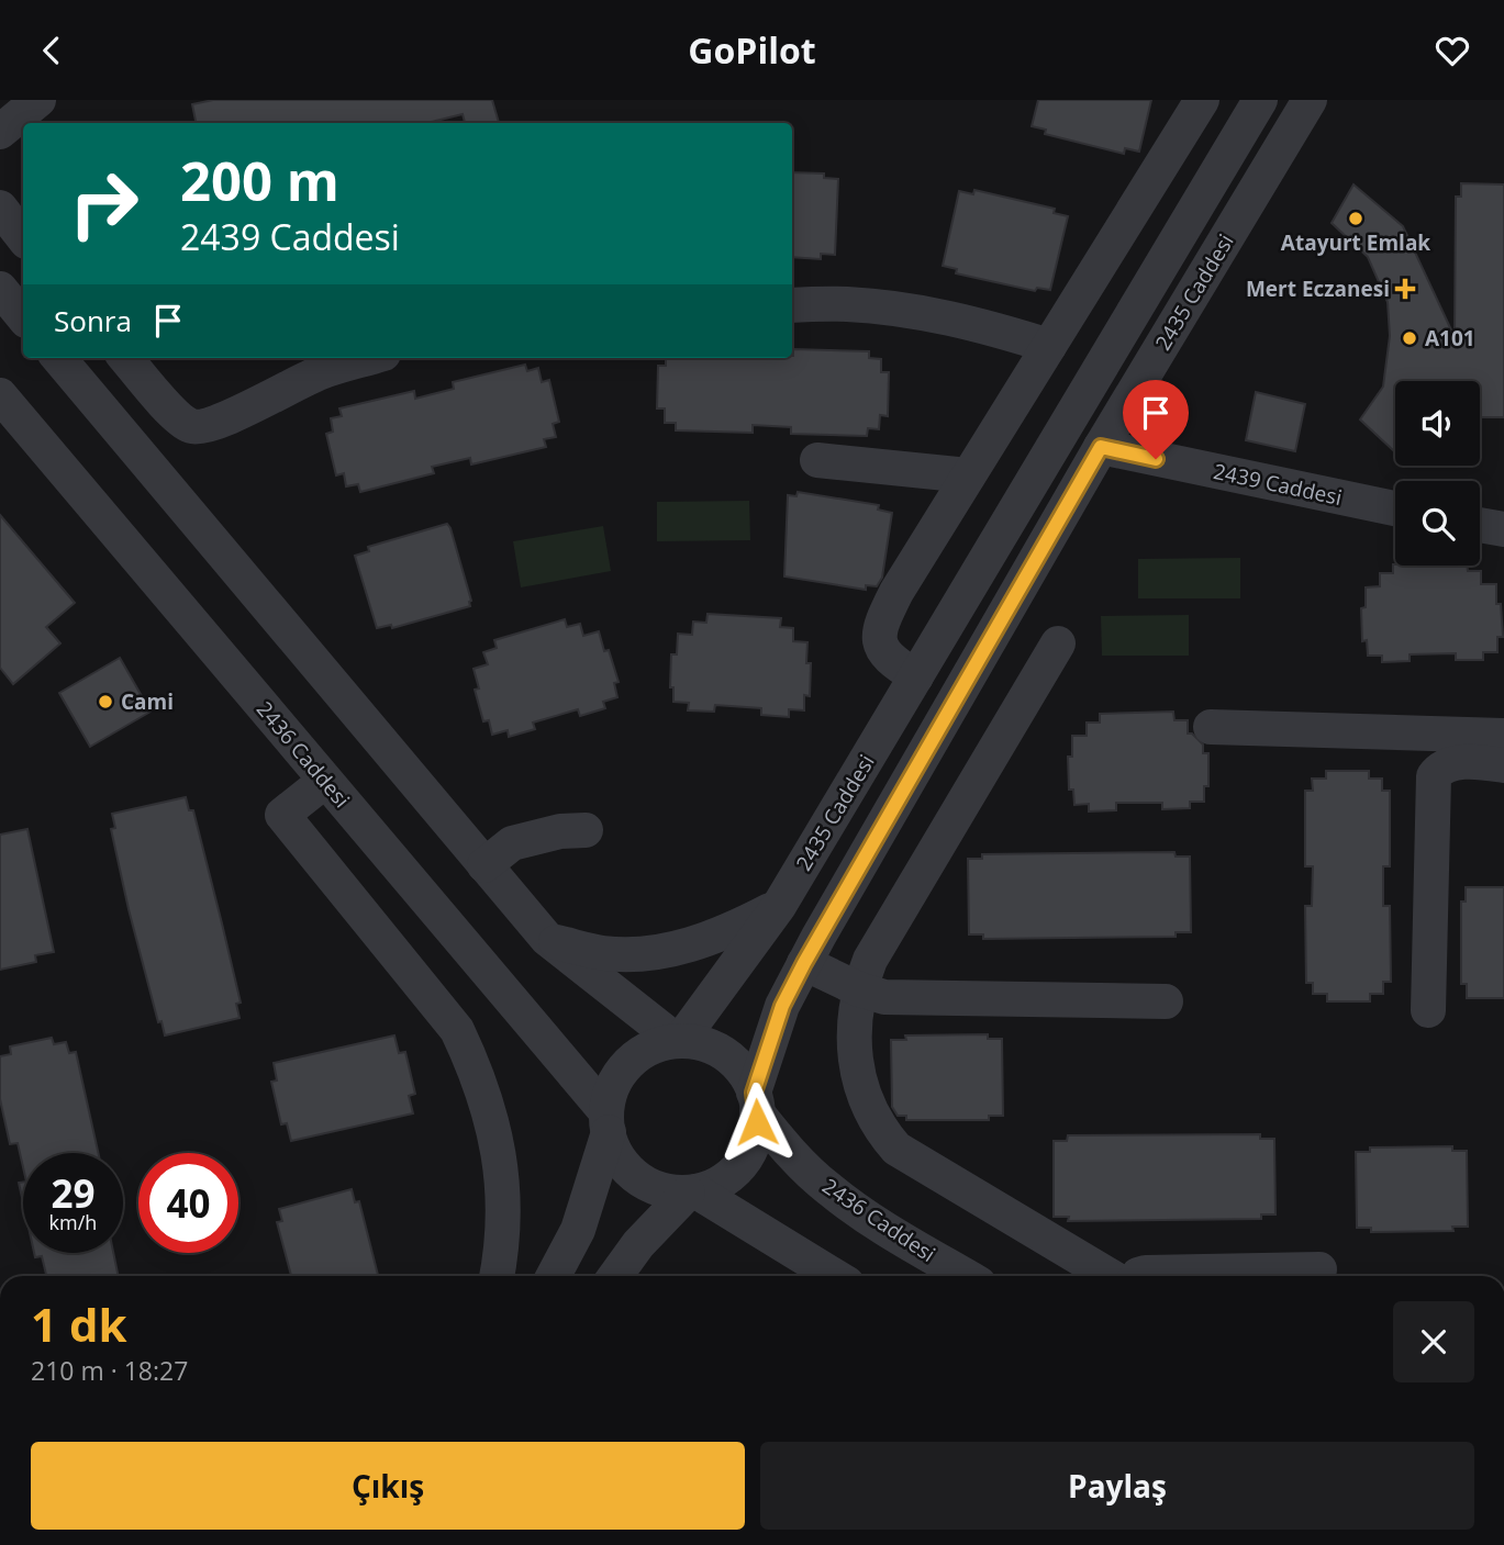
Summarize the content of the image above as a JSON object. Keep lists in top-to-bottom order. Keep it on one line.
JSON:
{"streets":{"street":["2435 Caddesi","2439 Caddesi","2436 Caddesi"]},"crossings":[["2435 Caddesi","2439 Caddesi"],["2435 Caddesi","2436 Caddesi"]],"places":{"other":["Atayurt Emlak","A101","Cami"],"health":["Mert Eczanesi"]},"page":{"header":"GoPilot","turn":["200 m","2439 Caddesi"],"then":"Sonra","speed":"29 km/h","limit":"40","heading":["1 dk","210 m · 18:27"],"buttons":["Çıkış","Paylaş"]}}
